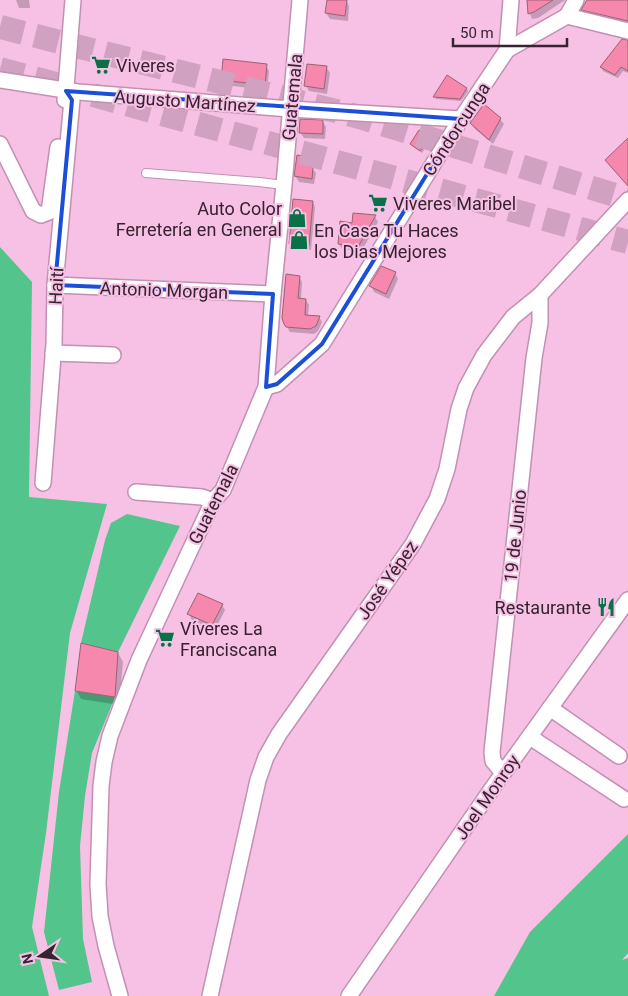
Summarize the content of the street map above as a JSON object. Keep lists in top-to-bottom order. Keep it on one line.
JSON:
{"streets":{"street":["Guatemala","Augusto Martínez","Cóndorcunga","Haití","Antonio Morgan","19 de Junio","José Yépez","Joel Monroy"]},"crossings":[["Guatemala","Augusto Martínez"],["Guatemala","Cóndorcunga"],["Guatemala","Antonio Morgan"],["Augusto Martínez","Cóndorcunga"],["Augusto Martínez","Haití"],["Haití","Antonio Morgan"],["19 de Junio","José Yépez"],["19 de Junio","Joel Monroy"]],"places":{"supermarket":["Viveres","Viveres Maribel","Víveres La Franciscana"],"shop":["Auto Color Ferretería en General","En Casa Tu Haces los Dias Mejores"],"restaurant":["Restaurante"]},"scale_bar":"50 m","north":"left"}
